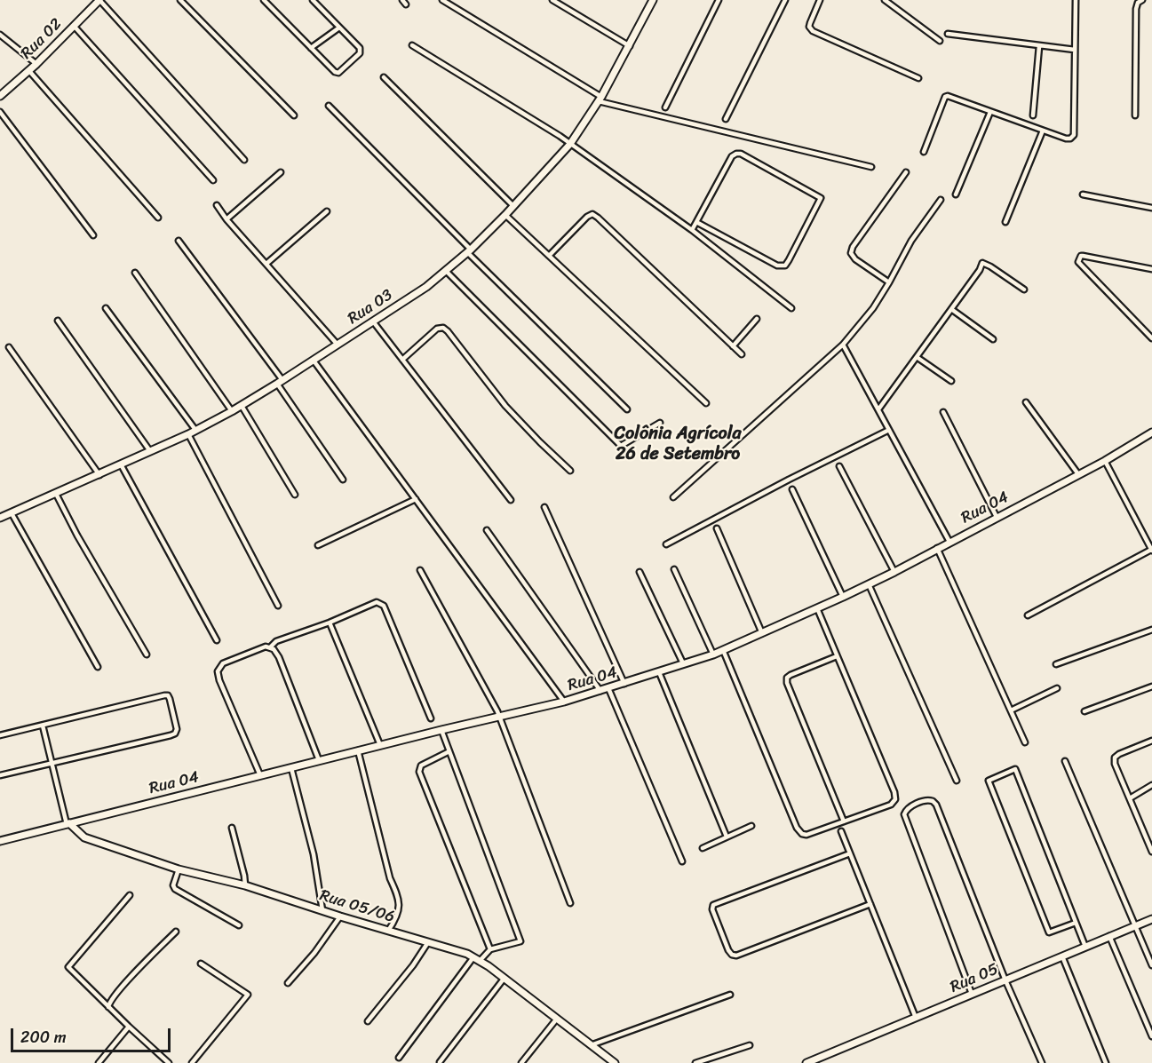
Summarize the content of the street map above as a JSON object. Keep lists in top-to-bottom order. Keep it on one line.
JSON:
{"streets":{"street":["Rua 02","Rua 03","Rua 04","Rua 05/06","Rua 05"]},"crossings":[["Rua 04","Rua 05/06"]],"districts":["Colônia Agrícola 26 de Setembro"],"scale_bar":"200 m"}
